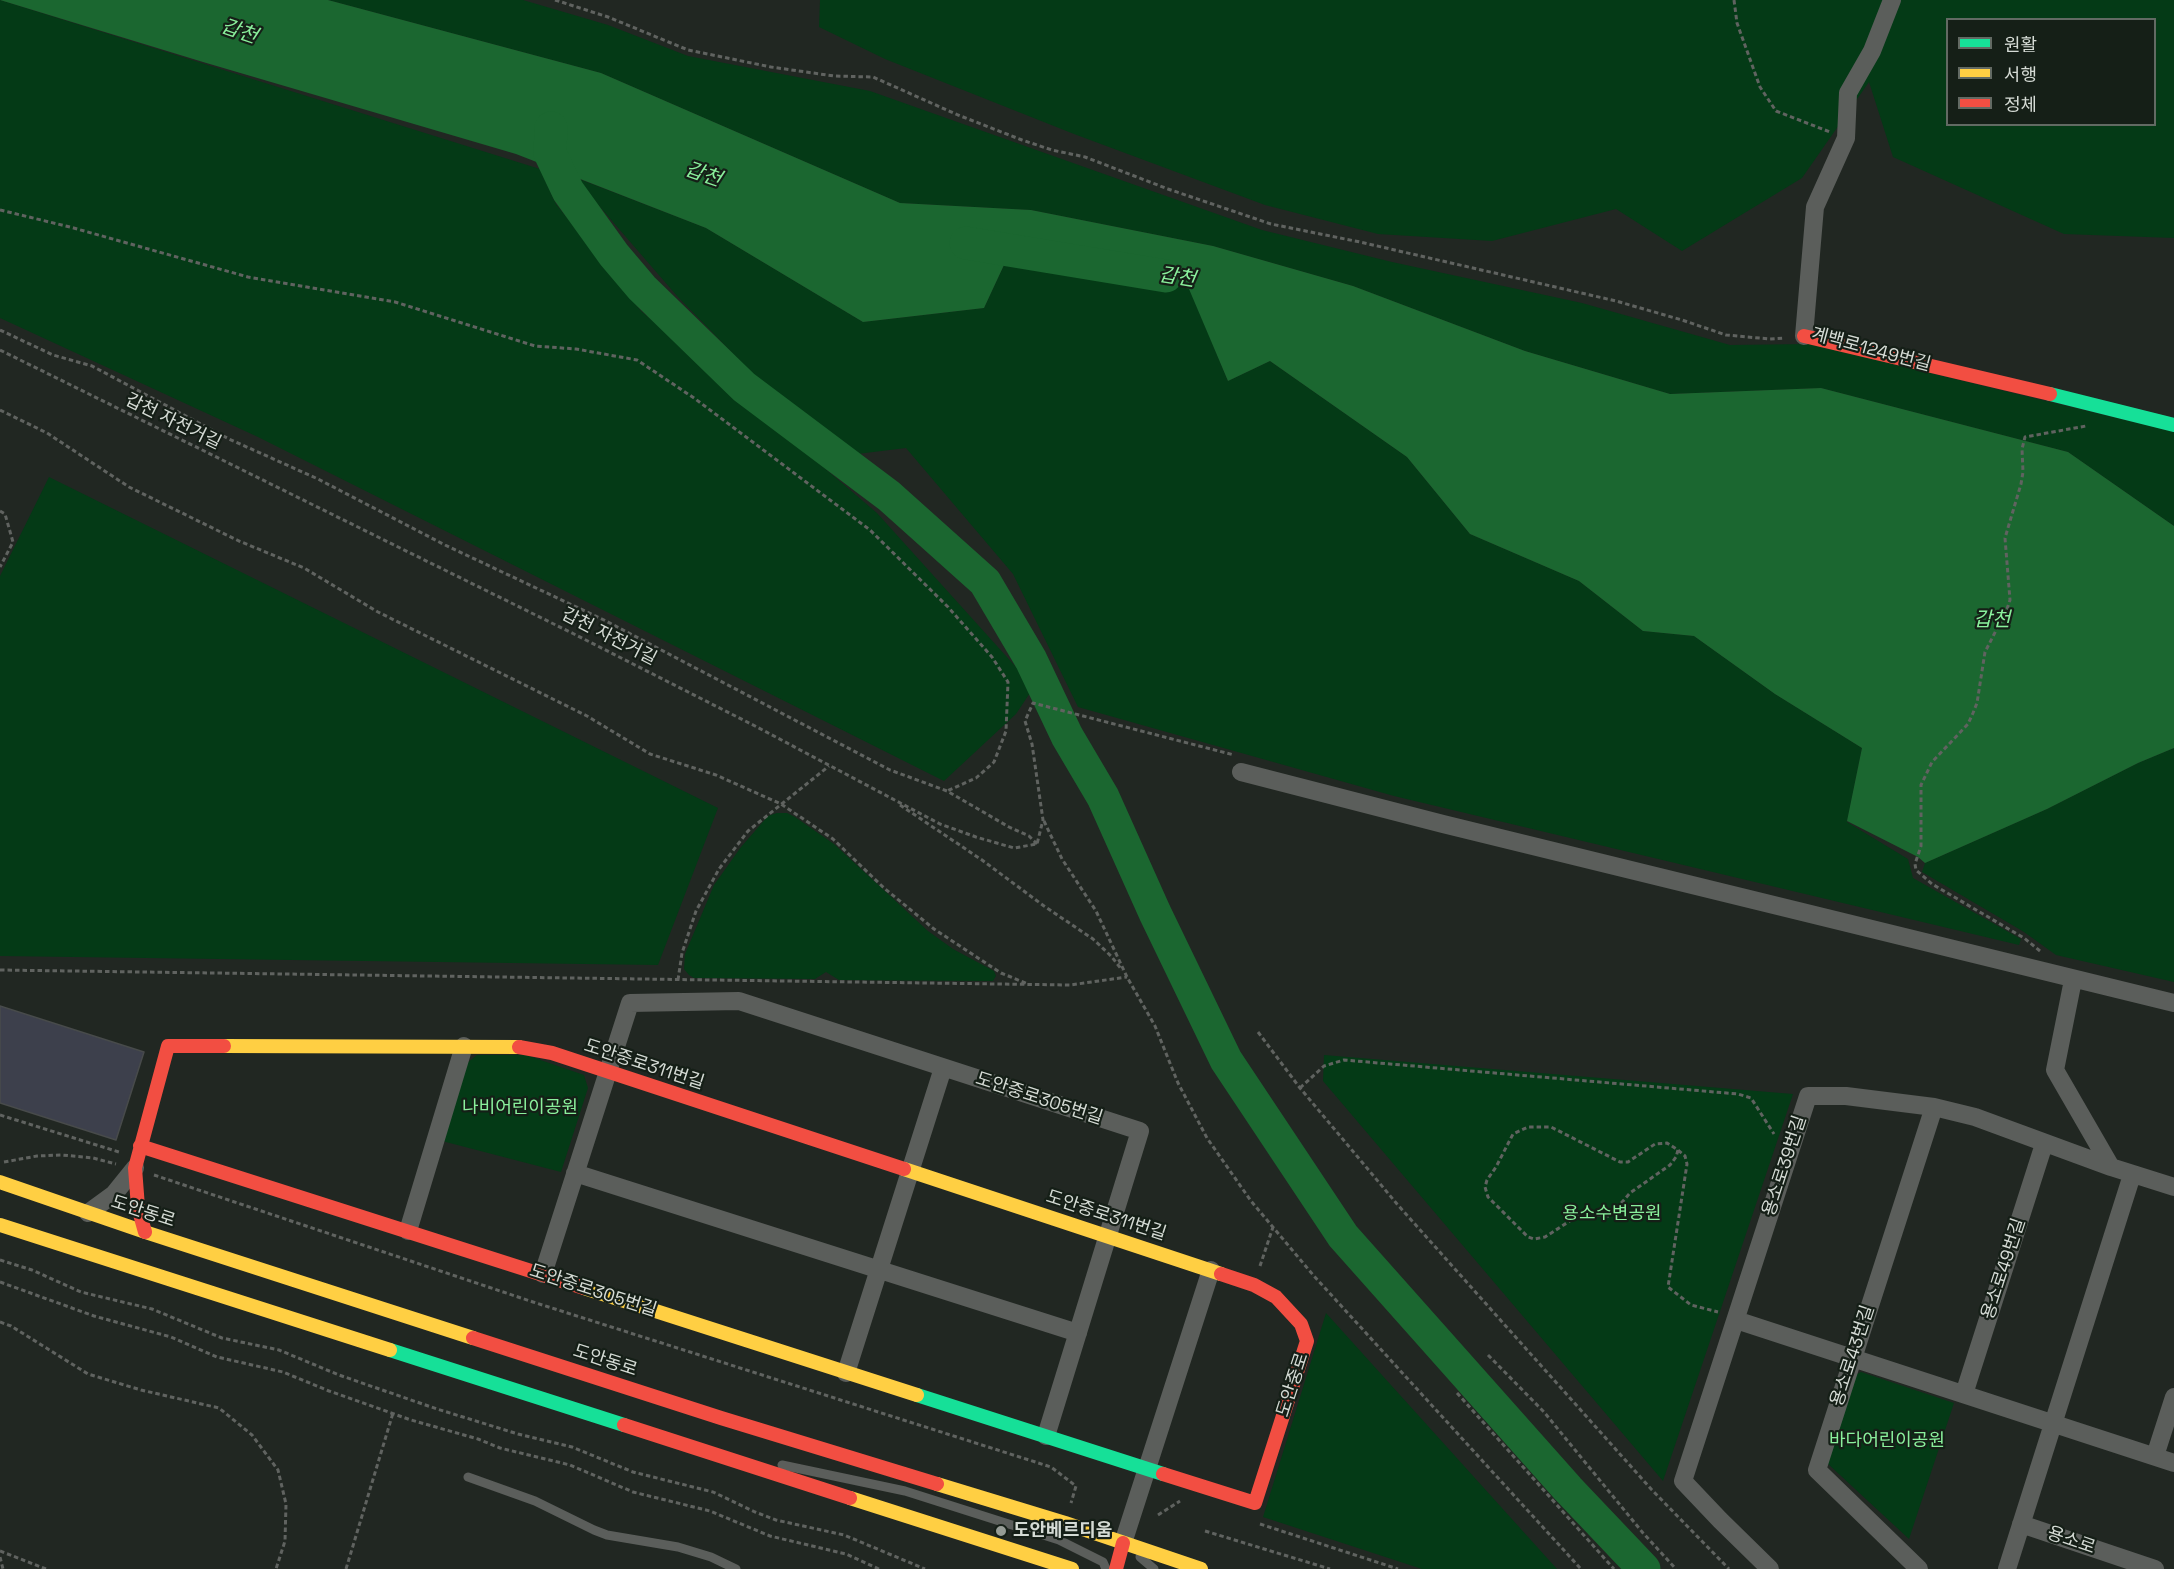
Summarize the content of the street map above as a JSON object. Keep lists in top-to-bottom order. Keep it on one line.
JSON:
{"streets":{"street":["계백로1249번길","도안중로311번길","도안중로305번길","용소로39번길","도안동로","용소로49번길","용소로43번길","도안중로","용소로"],"path":["갑천 자전거길"]},"crossings":[["도안중로311번길","도안중로305번길"],["도안중로311번길","도안동로"],["도안중로311번길","도안중로"],["도안중로305번길","도안중로"],["용소로39번길","용소로49번길"],["용소로39번길","용소로43번길"]],"water":["갑천"],"parks":["나비어린이공원","용소수변공원","바다어린이공원"],"places":["도안베르디움"],"legend":["원활","서행","정체"]}
